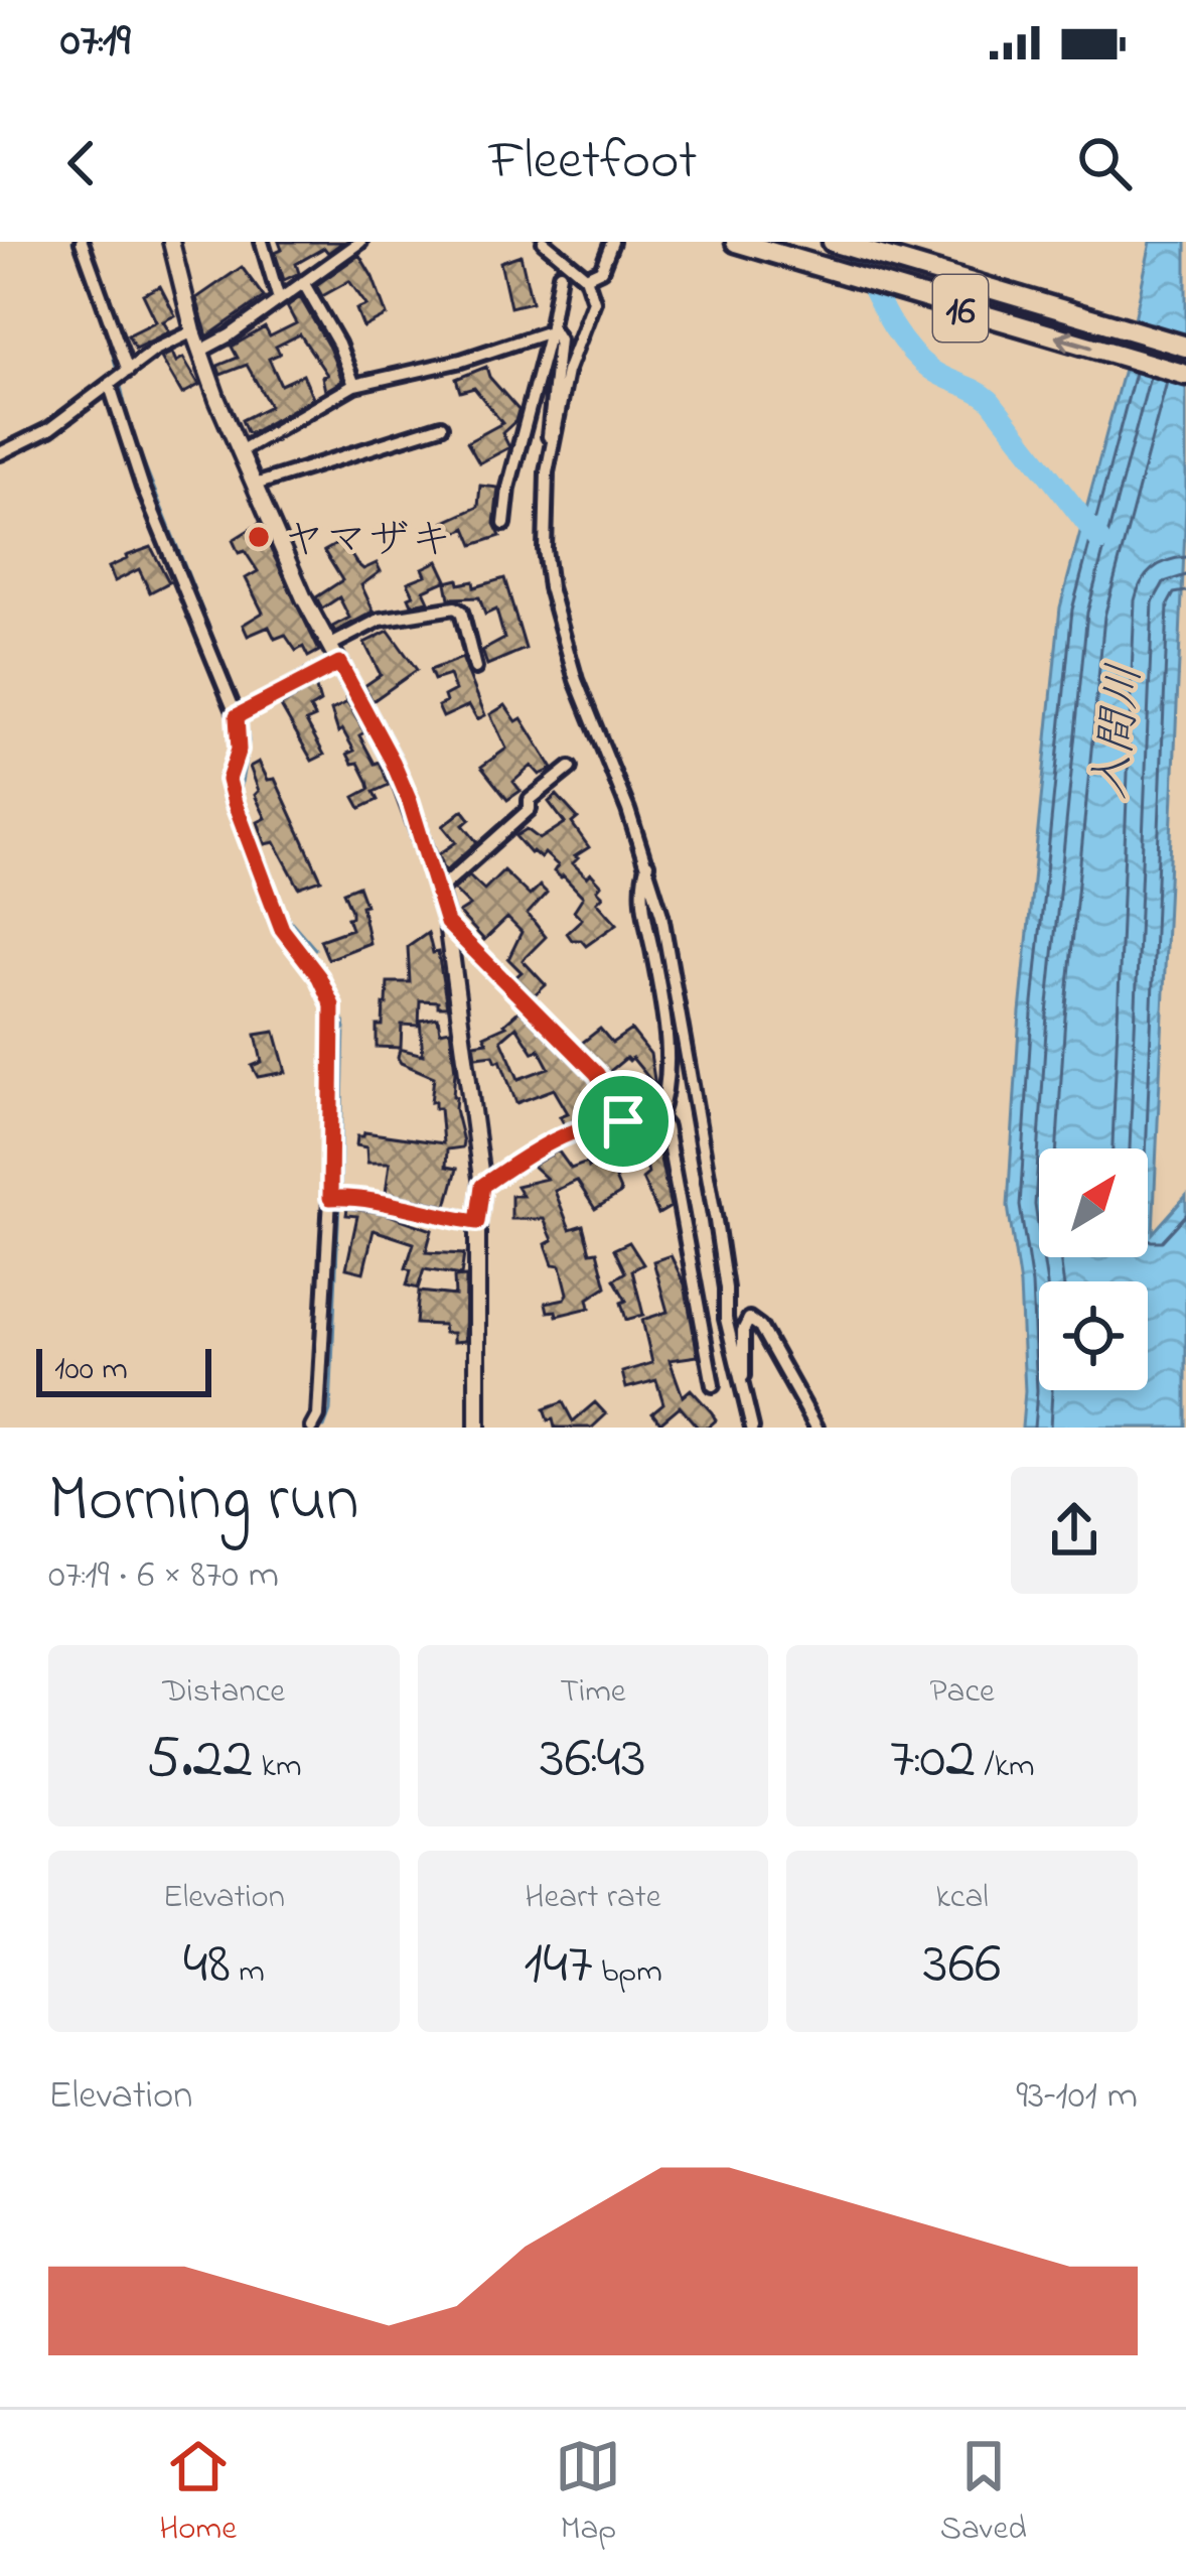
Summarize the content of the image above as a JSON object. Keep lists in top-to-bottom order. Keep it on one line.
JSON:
{"streets":{"highway":["16"]},"water":["入間川"],"places":["ヤマザキ"],"scale_bar":"100 m","north":"top right","page":{"status":"07:19","header":"Fleetfoot","scale":"100 m","heading":["Morning run","07:19 · 6 × 870 m"],"stats":[["Distance","5.22 km"],["Time","36:43"],["Pace","7:02 /km"],["Elevation","48 m"],["Heart rate","147 bpm"],["kcal","366"]],"chart":["Elevation","93–101 m"],"tabs":["Home","Map","Saved"]}}
